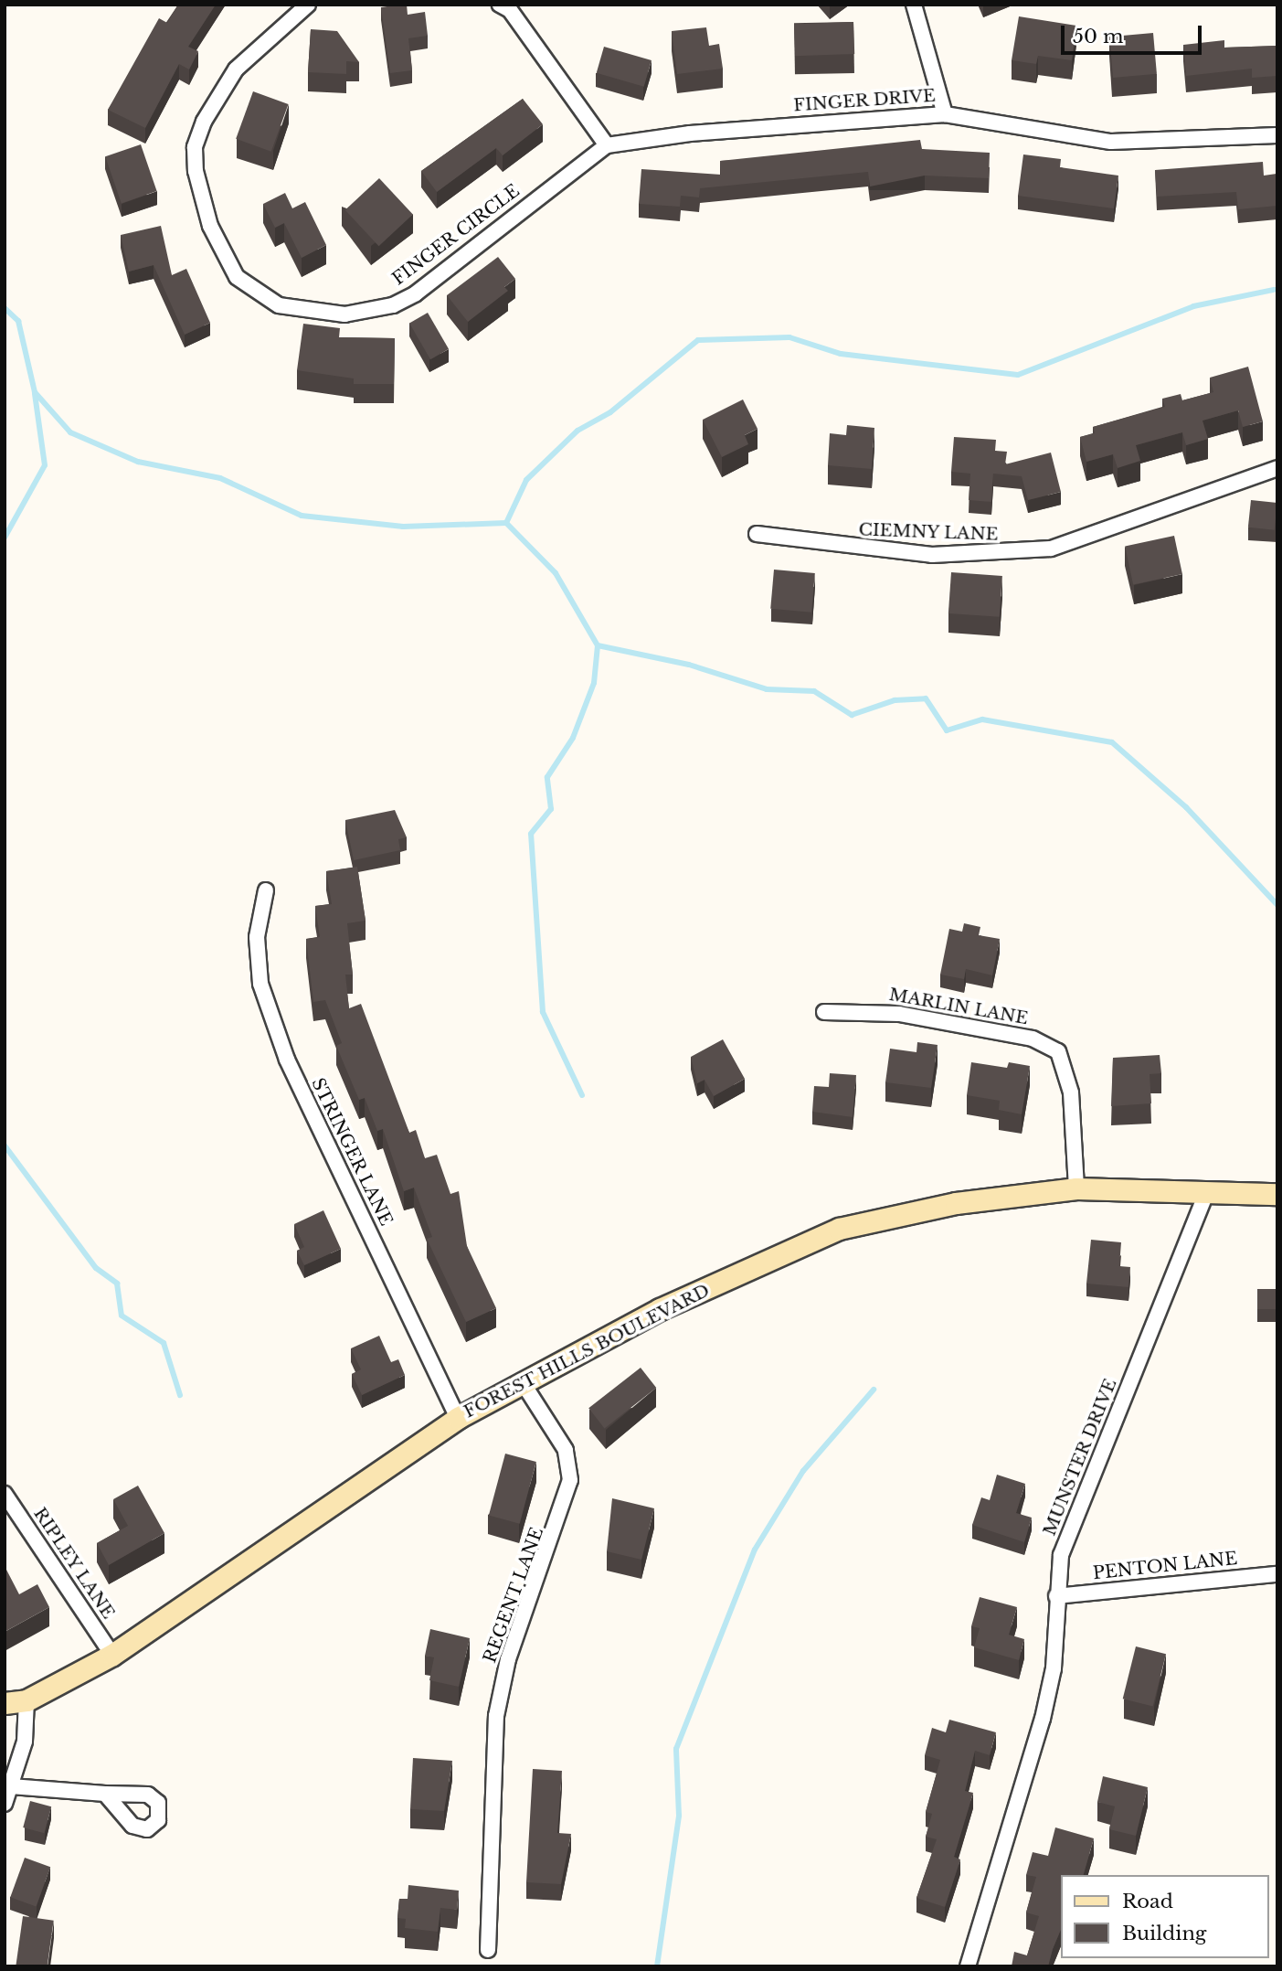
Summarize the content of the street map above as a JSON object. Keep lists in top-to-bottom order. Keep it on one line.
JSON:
{"streets":{"main road":["FOREST HILLS BOULEVARD"],"street":["FINGER DRIVE","FINGER CIRCLE","CIEMNY LANE","MARLIN LANE","STRINGER LANE","MUNSTER DRIVE","RIPLEY LANE","PENTON LANE","REGENT LANE"]},"crossings":[["FINGER DRIVE","FINGER CIRCLE"],["MARLIN LANE","FOREST HILLS BOULEVARD"],["STRINGER LANE","FOREST HILLS BOULEVARD"],["FOREST HILLS BOULEVARD","MUNSTER DRIVE"],["FOREST HILLS BOULEVARD","RIPLEY LANE"],["FOREST HILLS BOULEVARD","REGENT LANE"],["MUNSTER DRIVE","PENTON LANE"]],"legend":["Road","Building"],"scale_bar":"50 m"}
